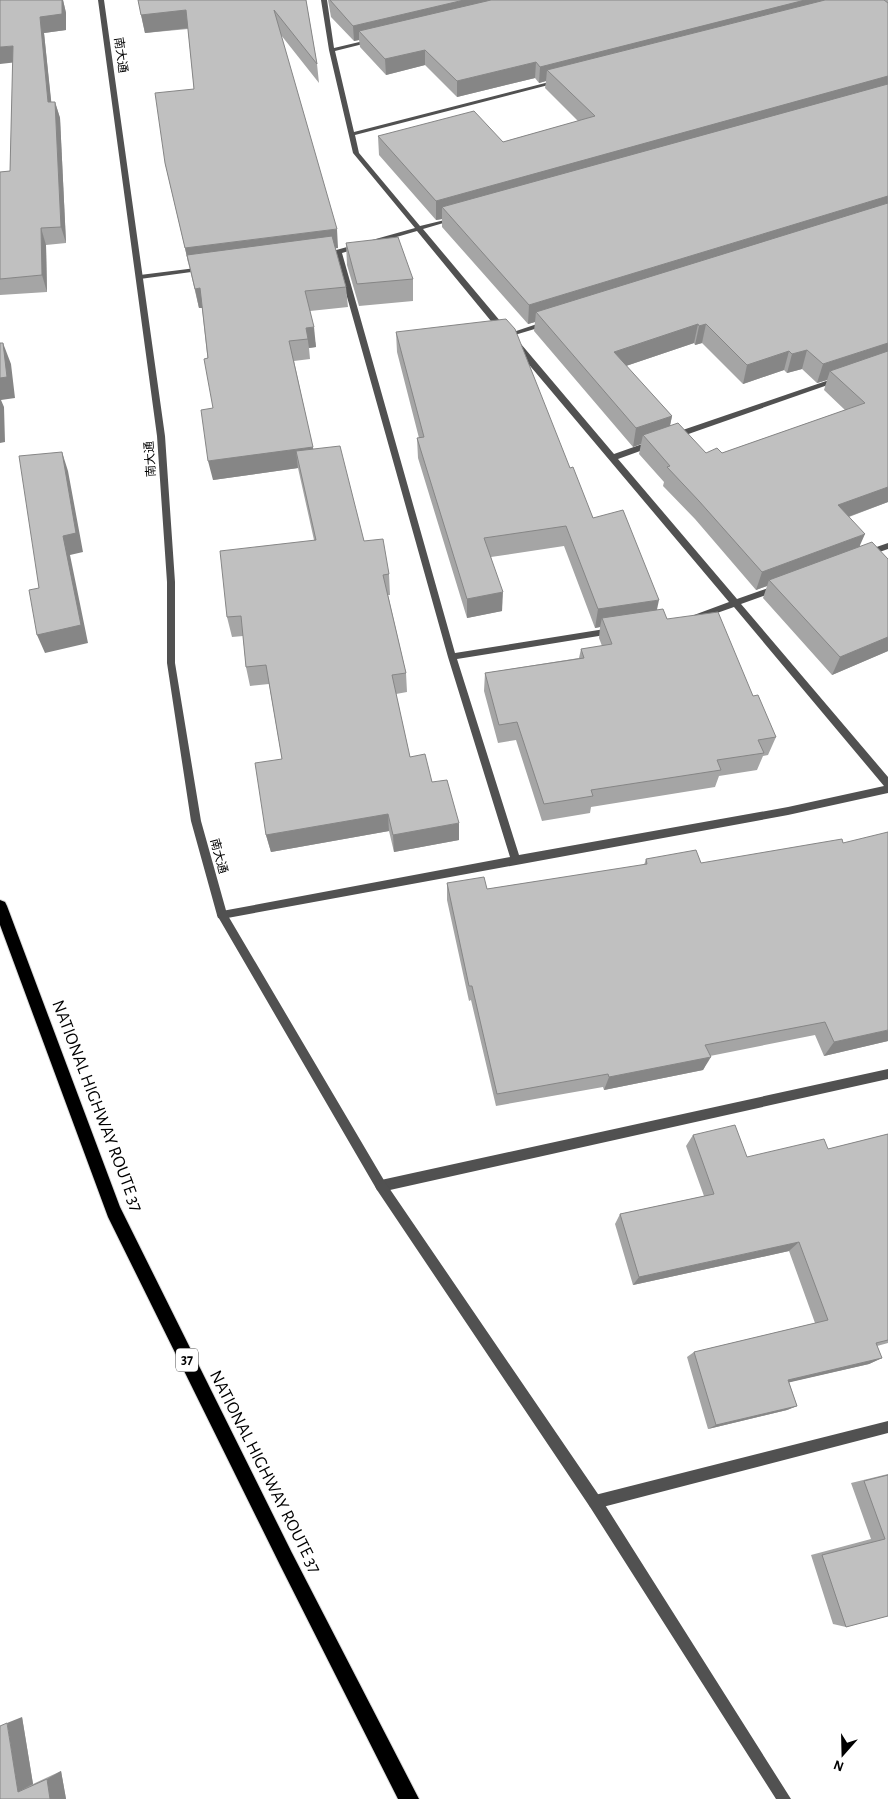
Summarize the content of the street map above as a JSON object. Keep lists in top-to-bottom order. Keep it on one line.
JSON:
{"streets":{"highway":["NATIONAL HIGHWAY ROUTE 37","37"],"street":["南大通"]},"north":"bottom"}
